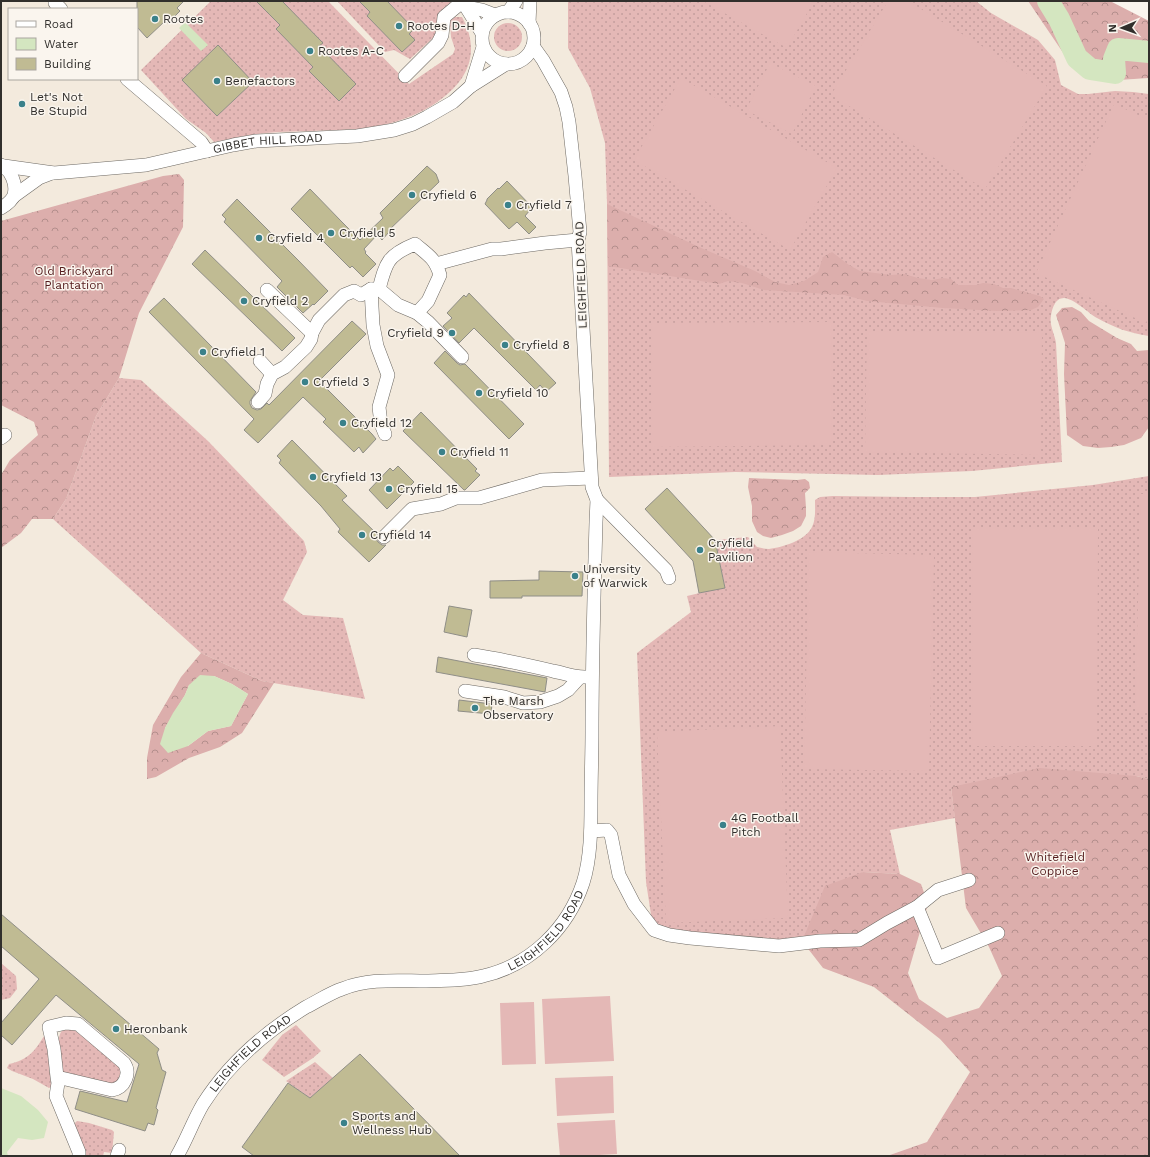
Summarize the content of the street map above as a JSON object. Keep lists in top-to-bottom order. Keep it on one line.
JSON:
{"streets":{"street":["GIBBET HILL ROAD","LEIGHFIELD ROAD"]},"crossings":[["GIBBET HILL ROAD","LEIGHFIELD ROAD"]],"parks":["Old Brickyard Plantation","Whitefield Coppice"],"places":["Rootes","Rootes D-H","Rootes A-C","Benefactors","Let's Not Be Stupid","Cryfield 6","Cryfield 7","Cryfield 5","Cryfield 4","Cryfield 2","Cryfield 9","Cryfield 8","Cryfield 1","Cryfield 3","Cryfield 10","Cryfield 12","Cryfield 11","Cryfield 13","Cryfield 15","Cryfield 14","Cryfield Pavilion","University of Warwick","The Marsh Observatory","4G Football Pitch","Heronbank","Sports and Wellness Hub"],"legend":["Road","Water","Building"],"north":"left"}
